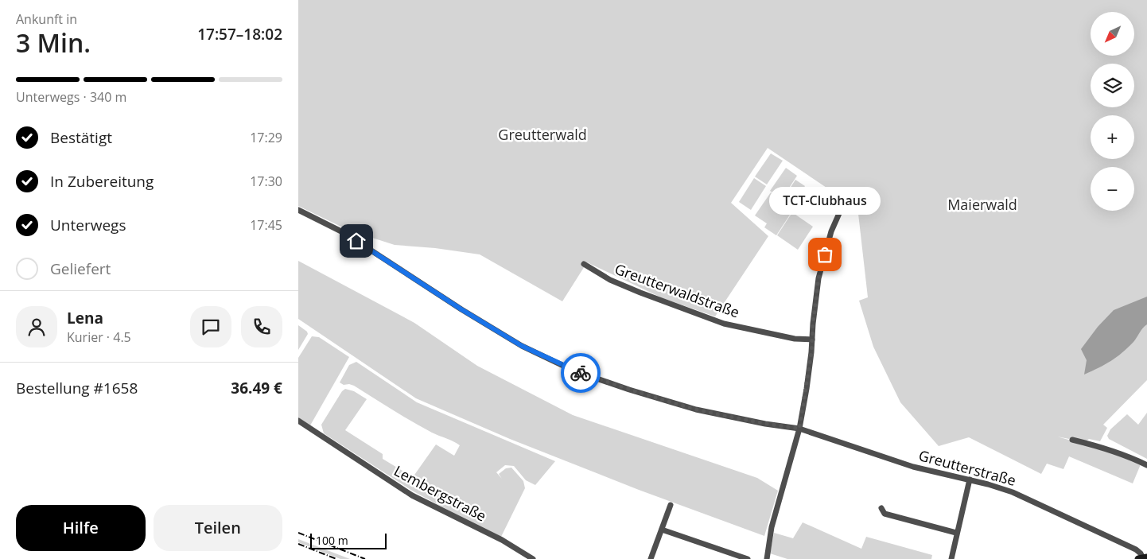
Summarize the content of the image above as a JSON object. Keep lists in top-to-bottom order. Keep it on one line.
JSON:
{"streets":{"street":["Greutterwaldstraße","Greutterstraße","Lembergstraße"]},"parks":["Greutterwald","Maierwald"],"places":["TCT-Clubhaus"],"scale_bar":"100 m","north":"bottom left","page":{"heading":["3 Min.","Ankunft in","17:57–18:02"],"panel":["Lena","Kurier · 4.5","Bestellung #1658","36.49 €"],"map_buttons":["+","−"],"bar":"Unterwegs · 340 m","list":[["Bestätigt","17:29"],["In Zubereitung","17:30"],["Unterwegs","17:45"],"Geliefert"],"bubble":"TCT-Clubhaus","buttons":["Hilfe","Teilen"],"scale":"100 m"}}
